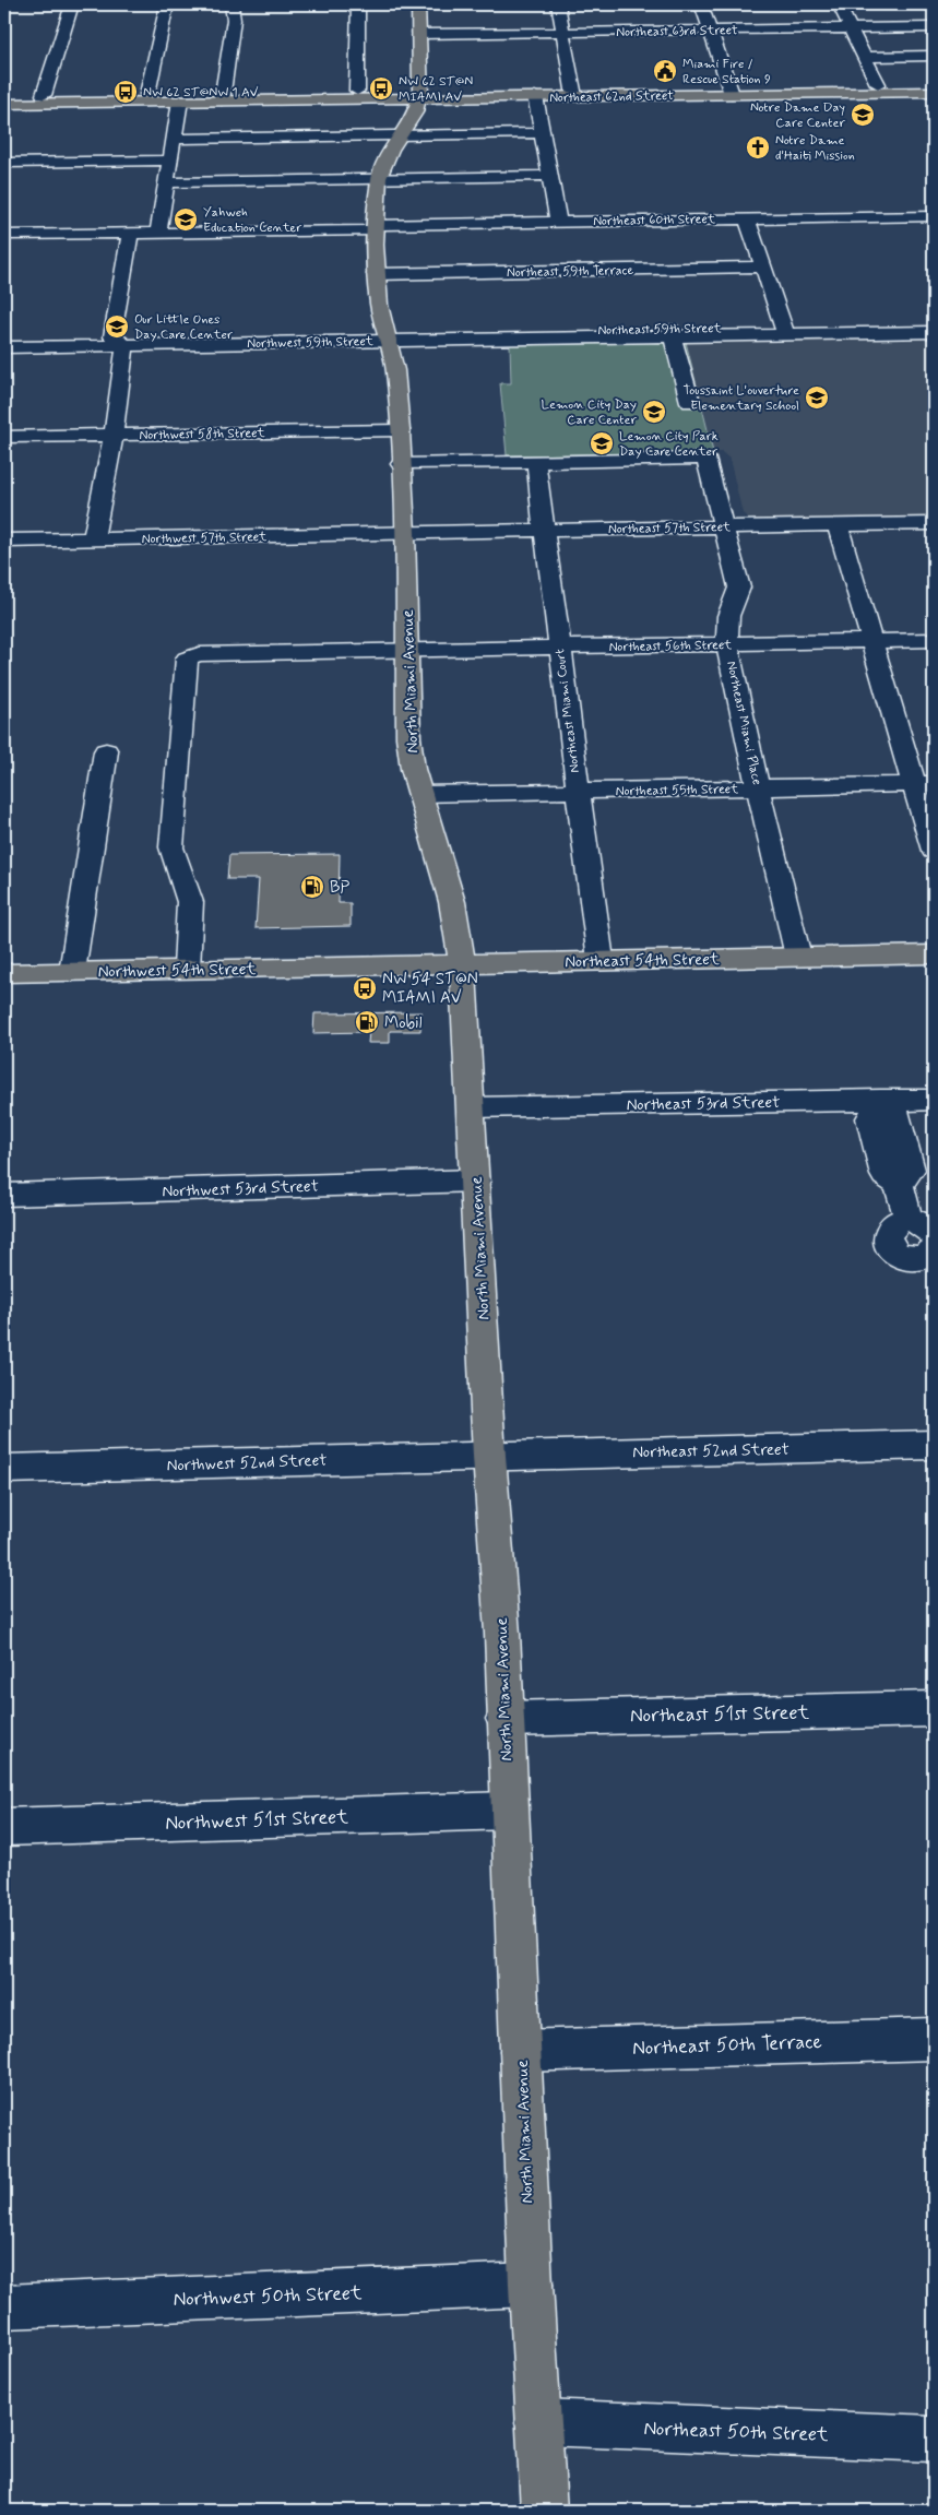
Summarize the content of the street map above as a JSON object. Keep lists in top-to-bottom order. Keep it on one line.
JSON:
{"streets":{"main road":["Northeast 62nd Street","North Miami Avenue","Northeast 54th Street","Northwest 54th Street"],"street":["Northeast 63rd Street","Northeast 60th Street","Northeast 59th Terrace","Northeast 59th Street","Northwest 59th Street","Northwest 58th Street","Northeast 57th Street","Northwest 57th Street","Northeast 56th Street","Northeast Miami Court","Northeast Miami Place","Northeast 55th Street","Northeast 53rd Street","Northwest 53rd Street","Northeast 52nd Street","Northwest 52nd Street","Northeast 51st Street","Northwest 51st Street","Northeast 50th Terrace","Northwest 50th Street","Northeast 50th Street"]},"crossings":[["Northeast 63rd Street","North Miami Avenue"],["Northeast 62nd Street","North Miami Avenue"],["Northeast 60th Street","North Miami Avenue"],["Northeast 59th Terrace","North Miami Avenue"],["Northeast 59th Street","Northwest 59th Street"],["Northeast 59th Street","North Miami Avenue"],["Northwest 59th Street","North Miami Avenue"],["Northwest 58th Street","North Miami Avenue"],["Northeast 57th Street","Northwest 57th Street"],["Northeast 57th Street","North Miami Avenue"],["Northeast 57th Street","Northeast Miami Court"],["Northeast 57th Street","Northeast Miami Place"],["Northwest 57th Street","North Miami Avenue"],["Northeast 56th Street","North Miami Avenue"],["Northeast 56th Street","Northeast Miami Court"],["Northeast 56th Street","Northeast Miami Place"],["Northeast 56th Street","Northwest 54th Street"],["North Miami Avenue","Northeast 55th Street"],["North Miami Avenue","Northeast 54th Street"],["North Miami Avenue","Northeast 53rd Street"],["North Miami Avenue","Northwest 53rd Street"],["North Miami Avenue","Northeast 52nd Street"],["North Miami Avenue","Northwest 52nd Street"],["North Miami Avenue","Northeast 51st Street"],["North Miami Avenue","Northwest 51st Street"],["North Miami Avenue","Northeast 50th Terrace"],["North Miami Avenue","Northwest 50th Street"],["North Miami Avenue","Northeast 50th Street"],["Northeast Miami Court","Northeast Miami Place"],["Northeast Miami Court","Northeast 55th Street"],["Northeast Miami Court","Northeast 54th Street"],["Northeast Miami Place","Northeast 55th Street"],["Northeast Miami Place","Northeast 54th Street"],["Northeast 54th Street","Northwest 54th Street"],["Northeast 52nd Street","Northwest 52nd Street"]],"places":{"public building":["Miami Fire / Rescue Station 9"],"bus stop":["NW 62 ST@N MIAMI AV","NW 62 ST@NW 1 AV","NW 54 ST@N MIAMI AV"],"school or university":["Notre Dame Day Care Center","Yahweh Education Center","Our Little Ones Day Care Center","Toussaint L'ouverture Elementary School","Lemon City Day Care Center","Lemon City Park Day Care Center"],"church":["Notre Dame d'Haiti Mission"],"fuel station":["BP","Mobil"]}}
